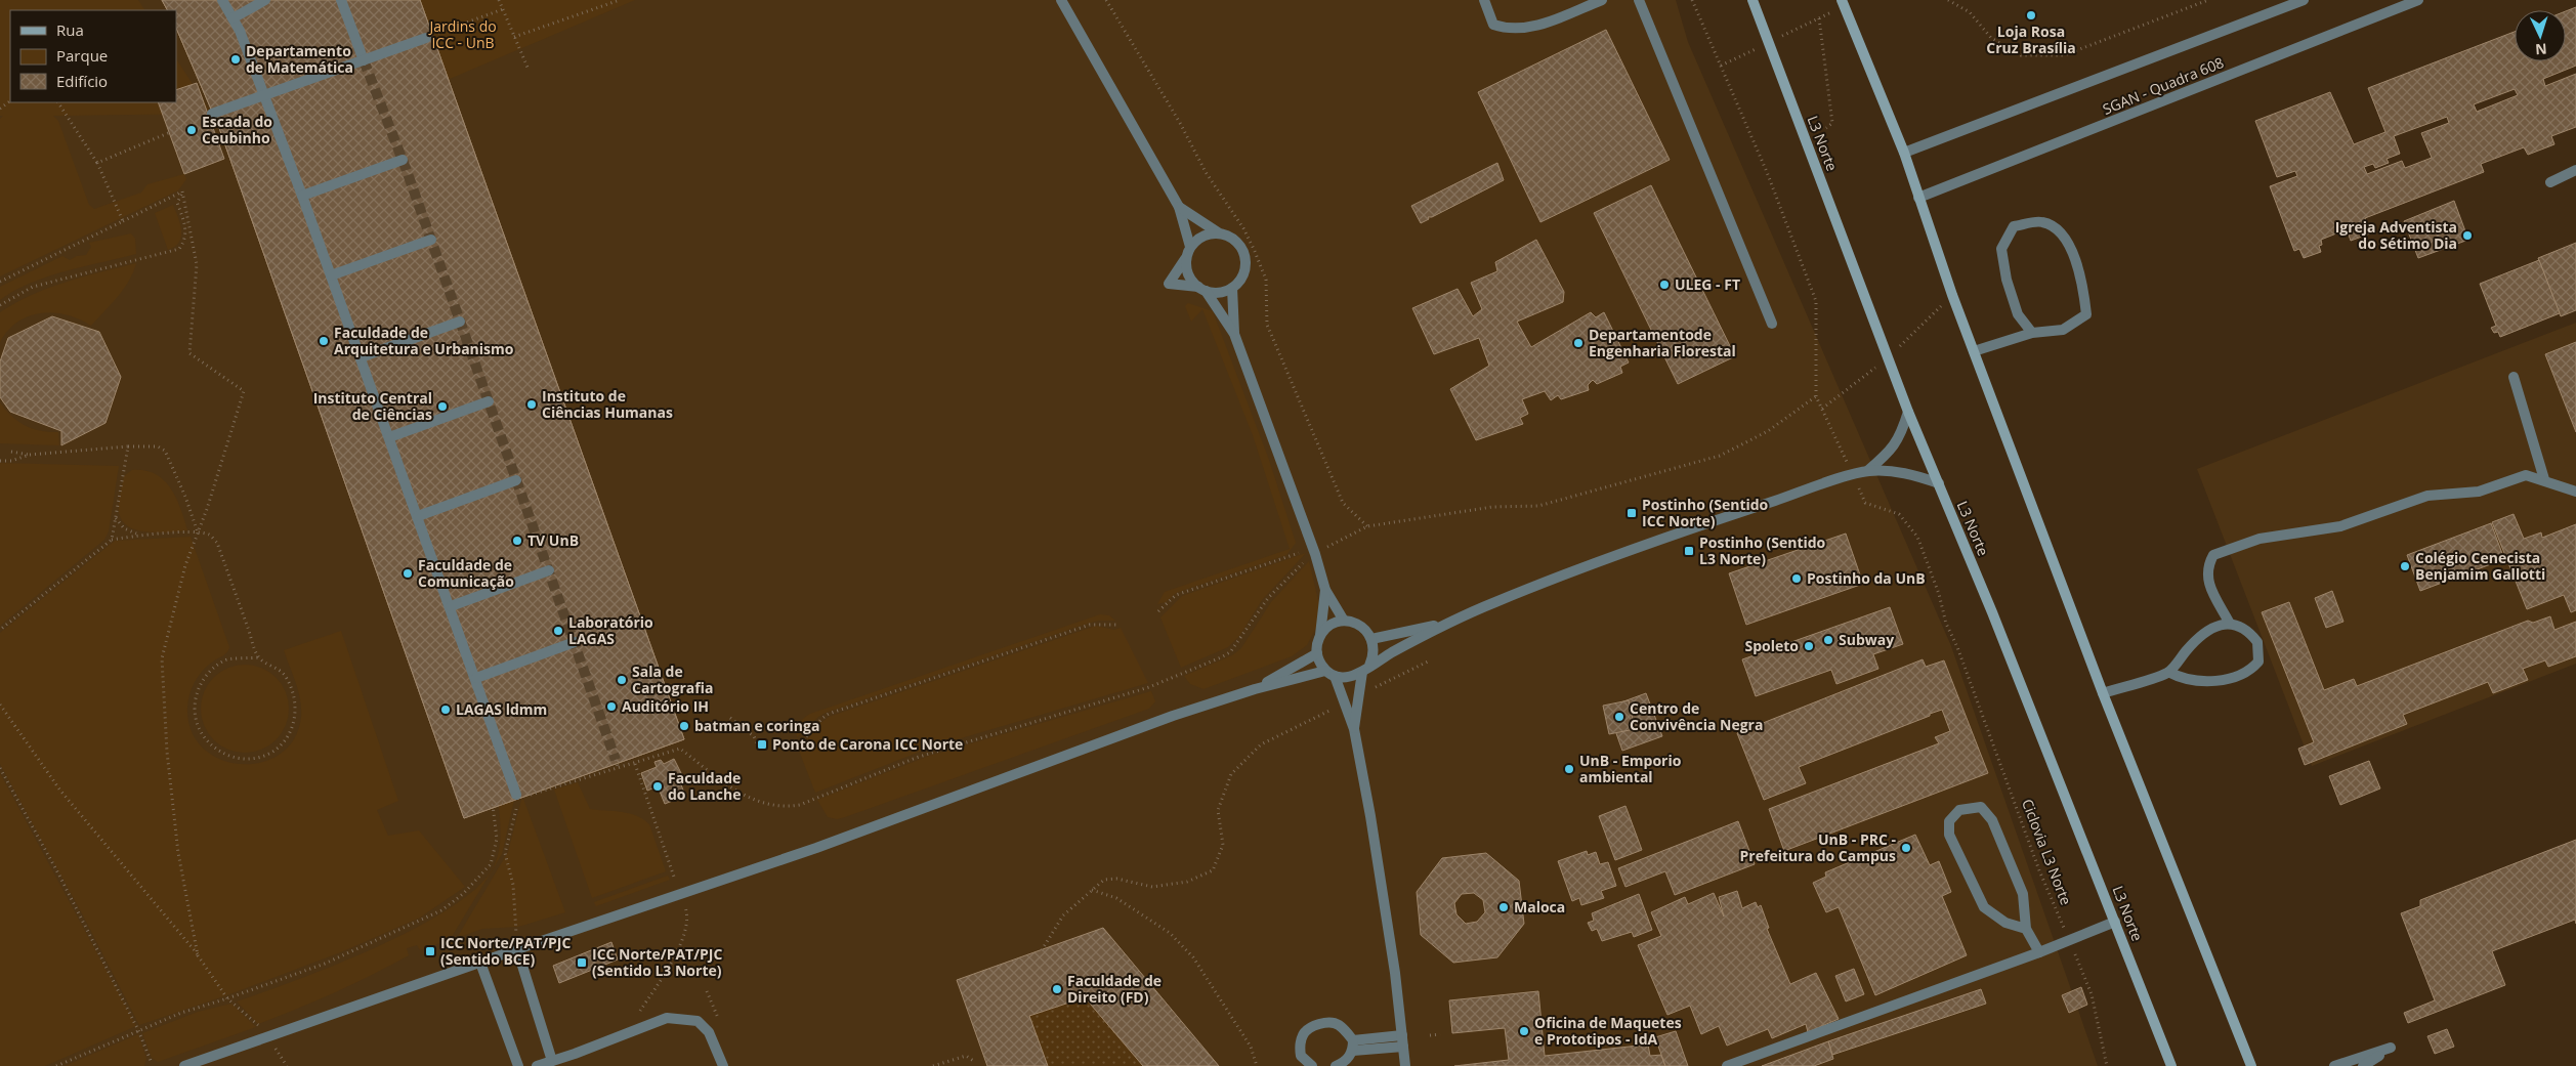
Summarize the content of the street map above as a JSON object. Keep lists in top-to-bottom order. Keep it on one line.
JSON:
{"streets":{"main road":["L3 Norte"],"street":["SGAN - Quadra 608"],"path":["Ciclovia L3 Norte"]},"parks":["Jardins do ICC - UnB"],"places":{"other":["Loja Rosa Cruz Brasília","Departamento de Matemática","Escada do Ceubinho","Igreja Adventista do Sétimo Dia","ULEG - FT","Faculdade de Arquitetura e Urbanismo","Departamentode Engenharia Florestal","Instituto de Ciências Humanas","Instituto Central de Ciências","TV UnB","Colégio Cenecista Benjamim Gallotti","Faculdade de Comunicação","Postinho da UnB","Laboratório LAGAS","Subway","Spoleto","Sala de Cartografia","Auditório IH","LAGAS ldmm","Centro de Convivência Negra","batman e coringa","UnB - Emporio ambiental","Faculdade do Lanche","UnB - PRC - Prefeitura do Campus","Maloca","Faculdade de Direito (FD)","Oficina de Maquetes e Prototipos - IdA"],"transit":["Postinho (Sentido ICC Norte)","Postinho (Sentido L3 Norte)","Ponto de Carona ICC Norte","ICC Norte/PAT/PJC (Sentido BCE)","ICC Norte/PAT/PJC (Sentido L3 Norte)"]},"legend":["Rua","Parque","Edifício"],"north":"bottom"}
